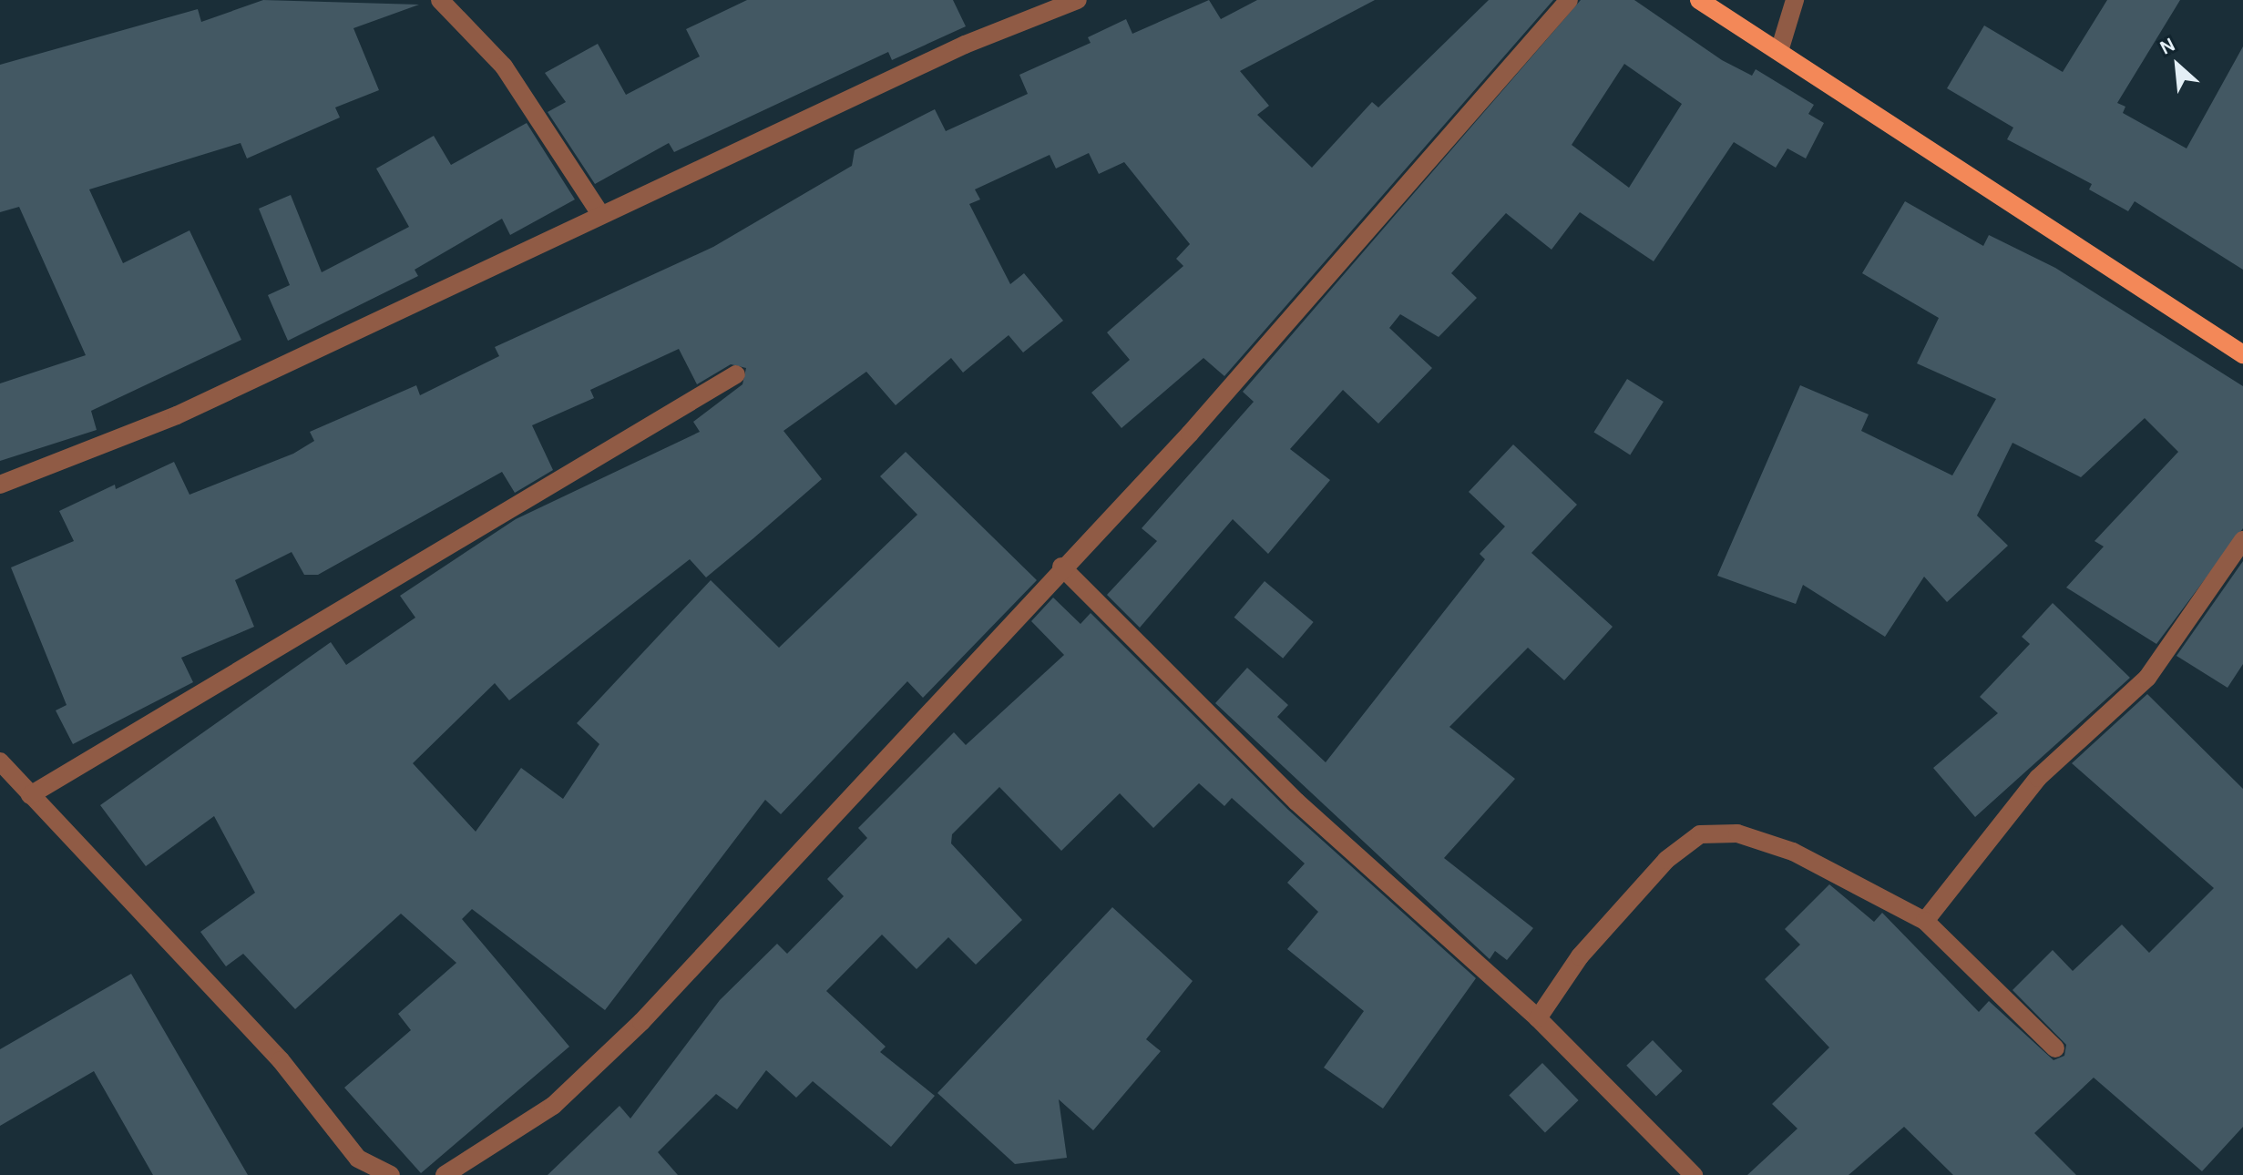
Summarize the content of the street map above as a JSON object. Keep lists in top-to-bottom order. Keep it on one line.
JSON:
{"north":"top left"}
